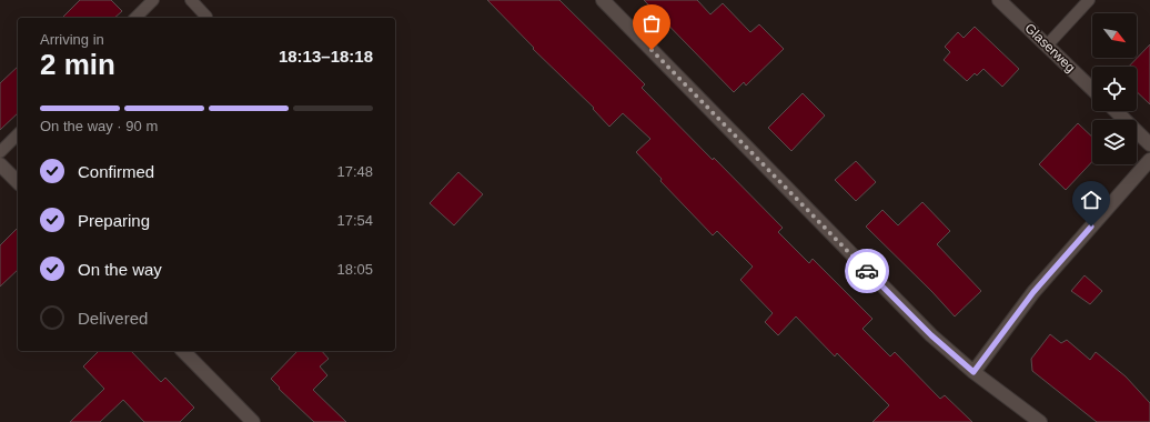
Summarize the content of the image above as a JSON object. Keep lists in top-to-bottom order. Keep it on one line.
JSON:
{"streets":{"street":["Glaserweg"]},"north":"bottom right","page":{"heading":["2 min","Arriving in","18:13–18:18"],"bar":"On the way · 90 m","list":[["Confirmed","17:48"],["Preparing","17:54"],["On the way","18:05"],"Delivered"]}}
